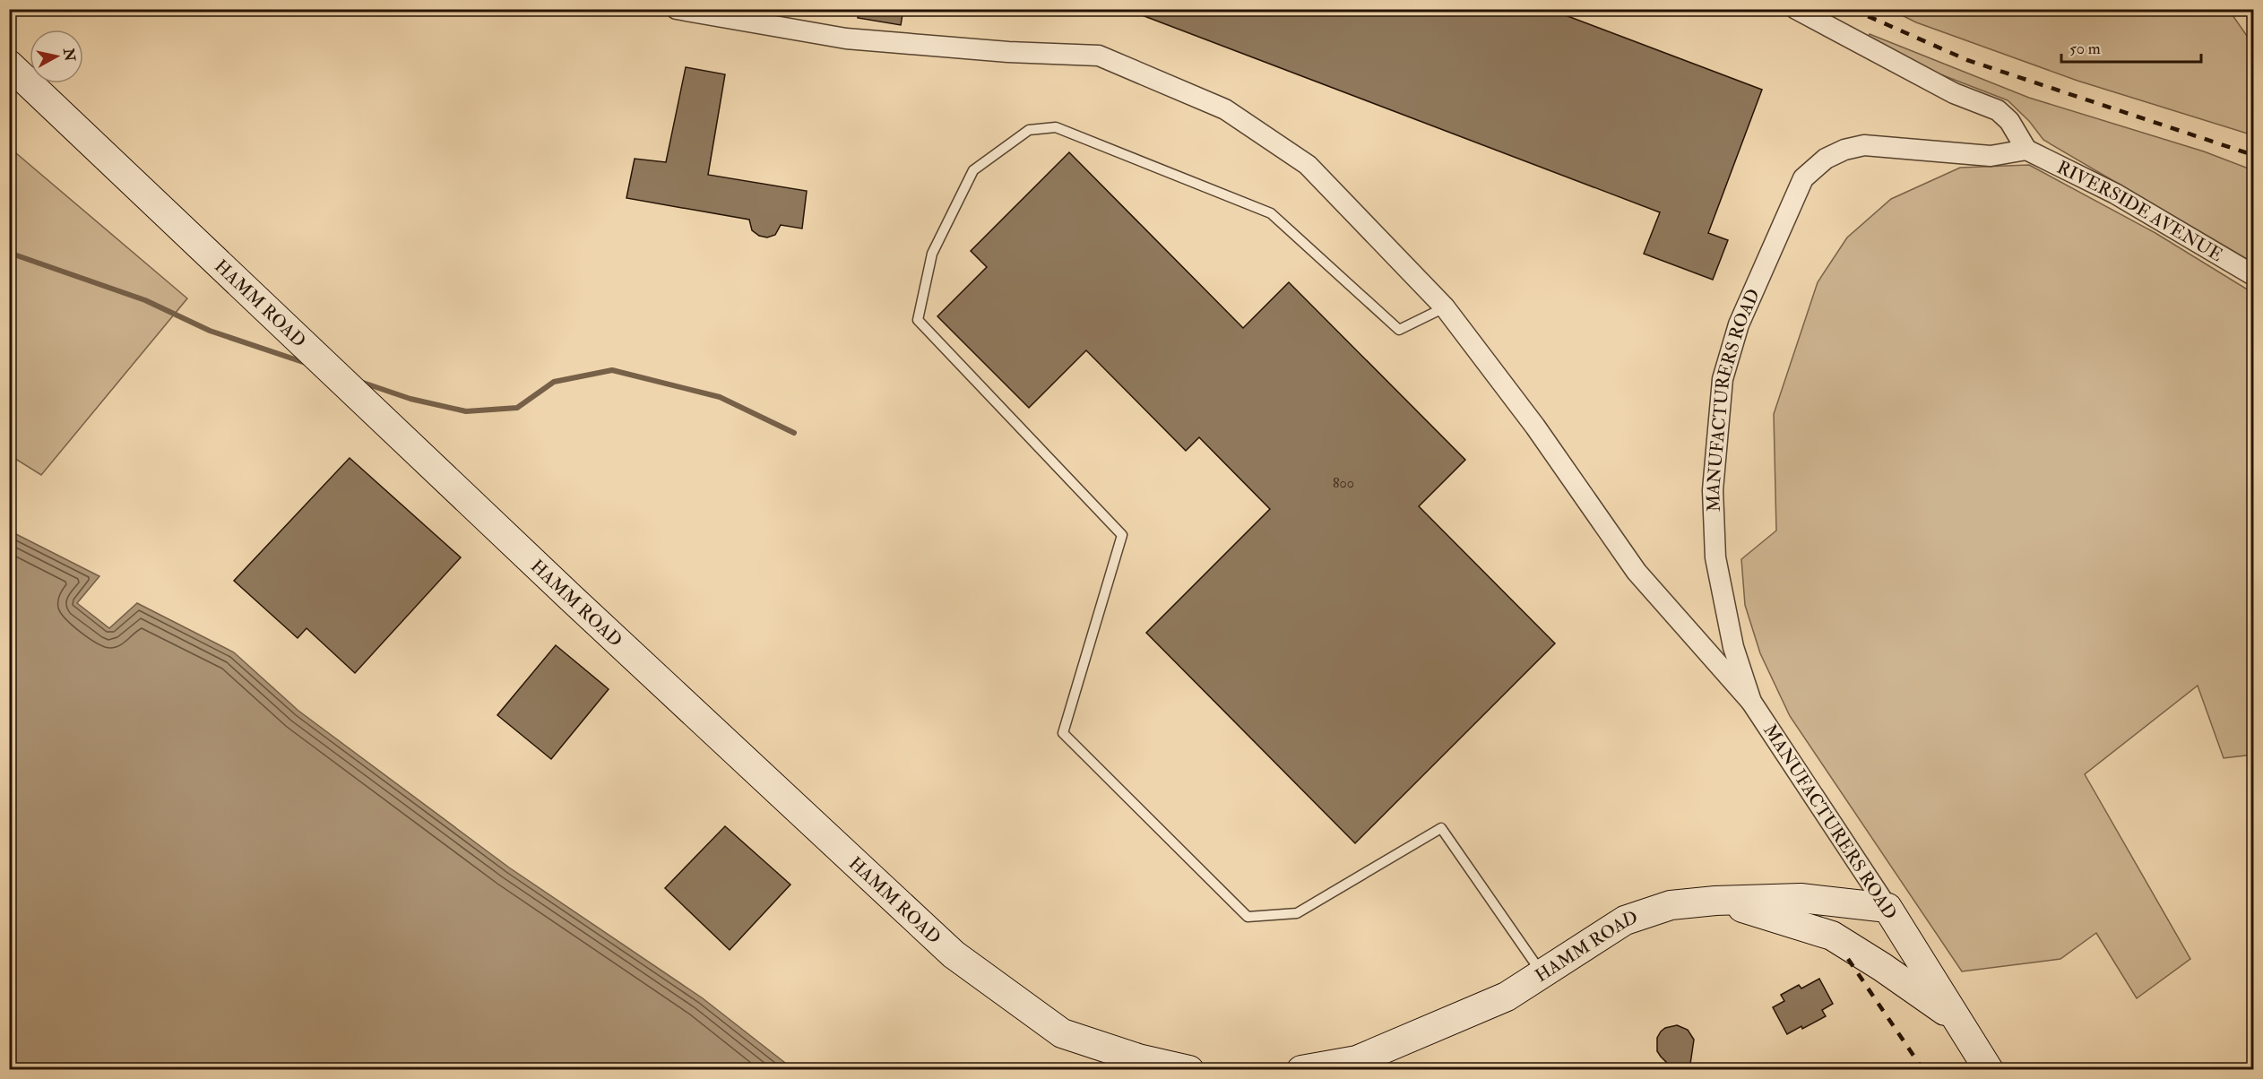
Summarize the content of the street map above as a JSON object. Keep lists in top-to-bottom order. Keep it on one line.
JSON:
{"streets":{"main road":["HAMM ROAD","MANUFACTURERS ROAD"],"street":["RIVERSIDE AVENUE"]},"crossings":[["RIVERSIDE AVENUE","MANUFACTURERS ROAD"],["HAMM ROAD","MANUFACTURERS ROAD"]],"house_numbers":["800"],"scale_bar":"50 m","north":"right"}
